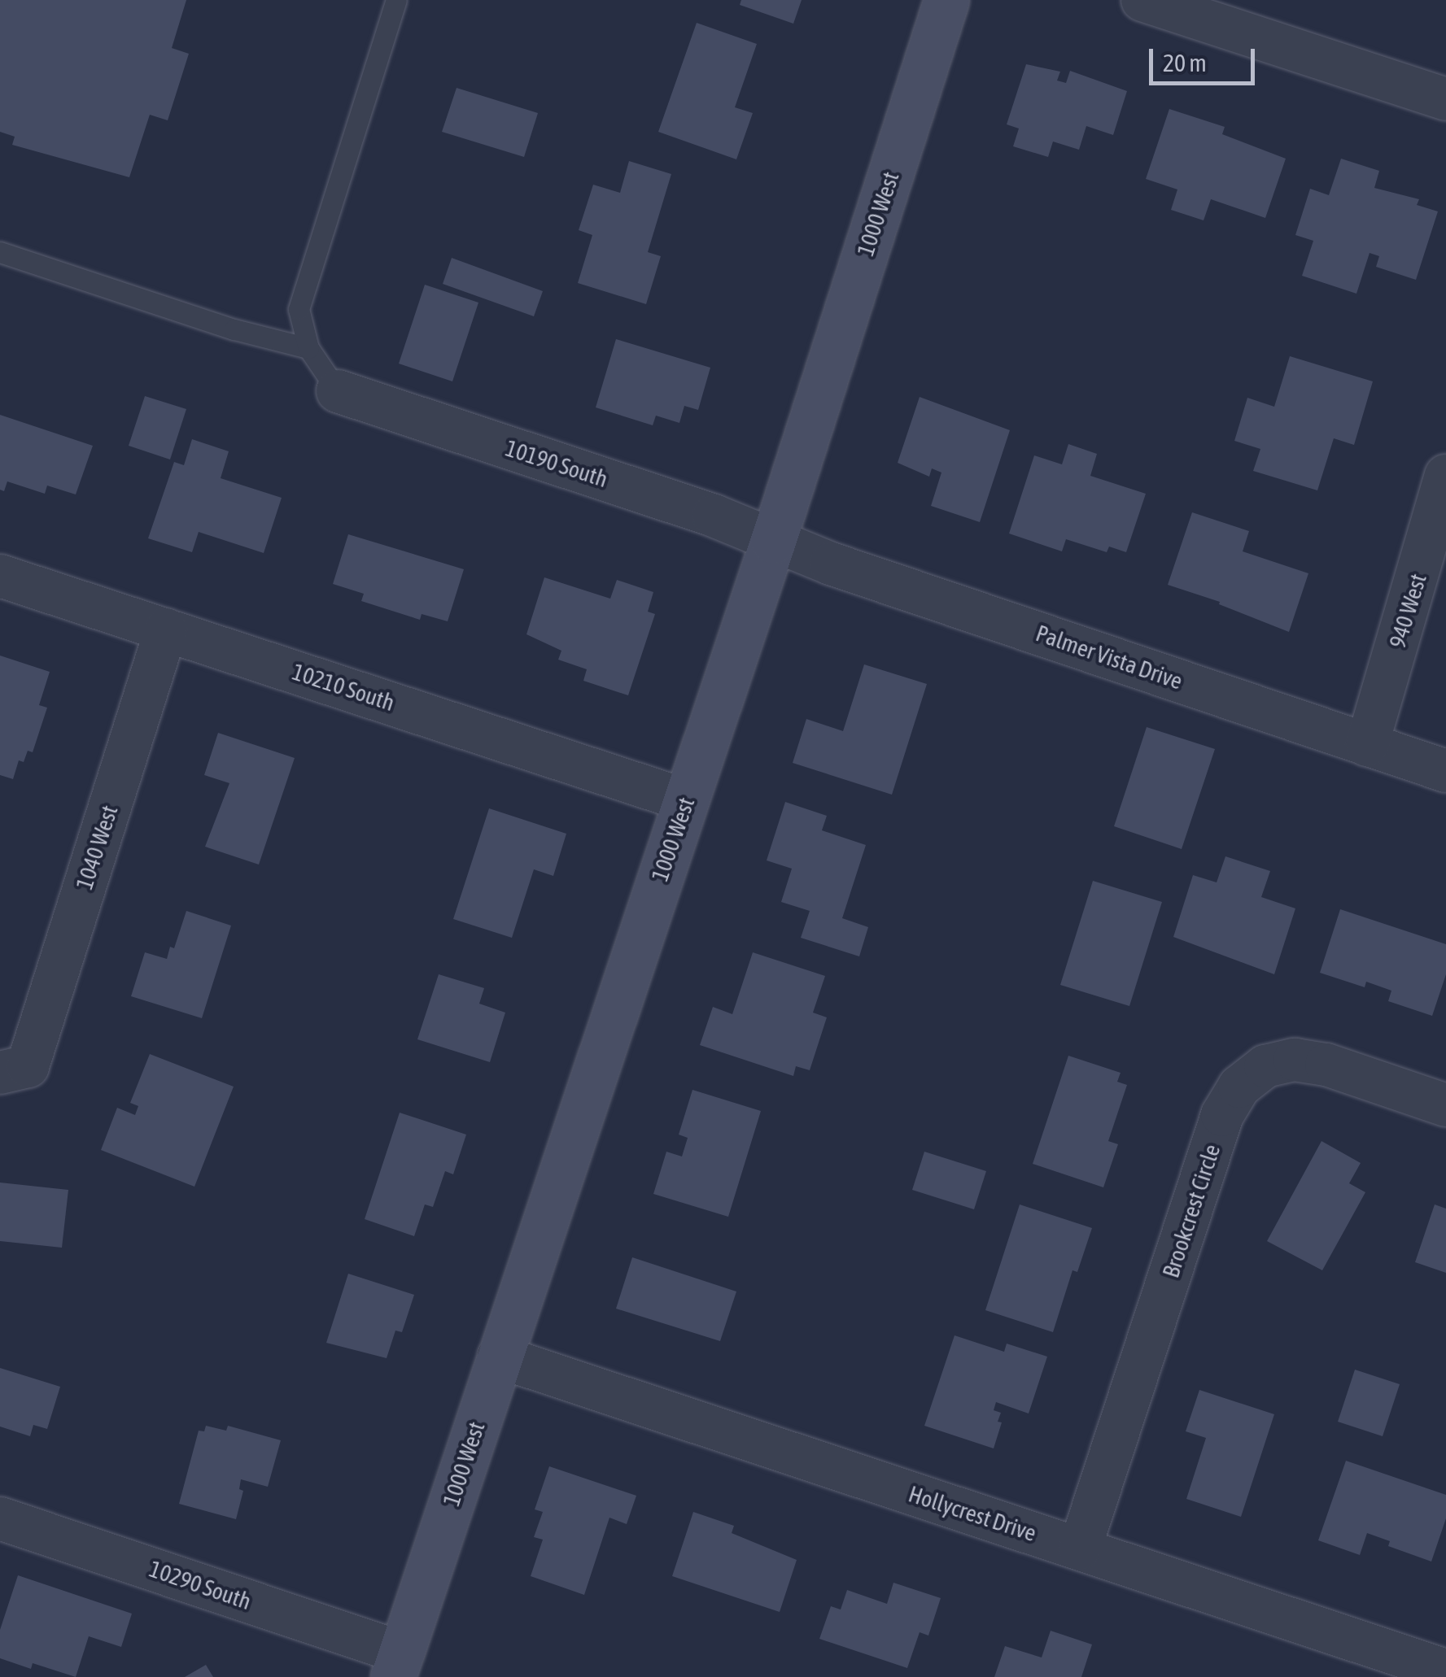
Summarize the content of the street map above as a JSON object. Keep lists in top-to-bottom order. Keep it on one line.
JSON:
{"streets":{"street":["1000 West","10190 South","940 West","Palmer Vista Drive","10210 South","1040 West","Brookcrest Circle","Hollycrest Drive","10290 South"]},"crossings":[["1000 West","10190 South"],["1000 West","Palmer Vista Drive"],["1000 West","10210 South"],["1000 West","Hollycrest Drive"],["1000 West","10290 South"],["10190 South","Palmer Vista Drive"],["940 West","Palmer Vista Drive"],["10210 South","1040 West"],["Brookcrest Circle","Hollycrest Drive"]],"scale_bar":"20 m"}
